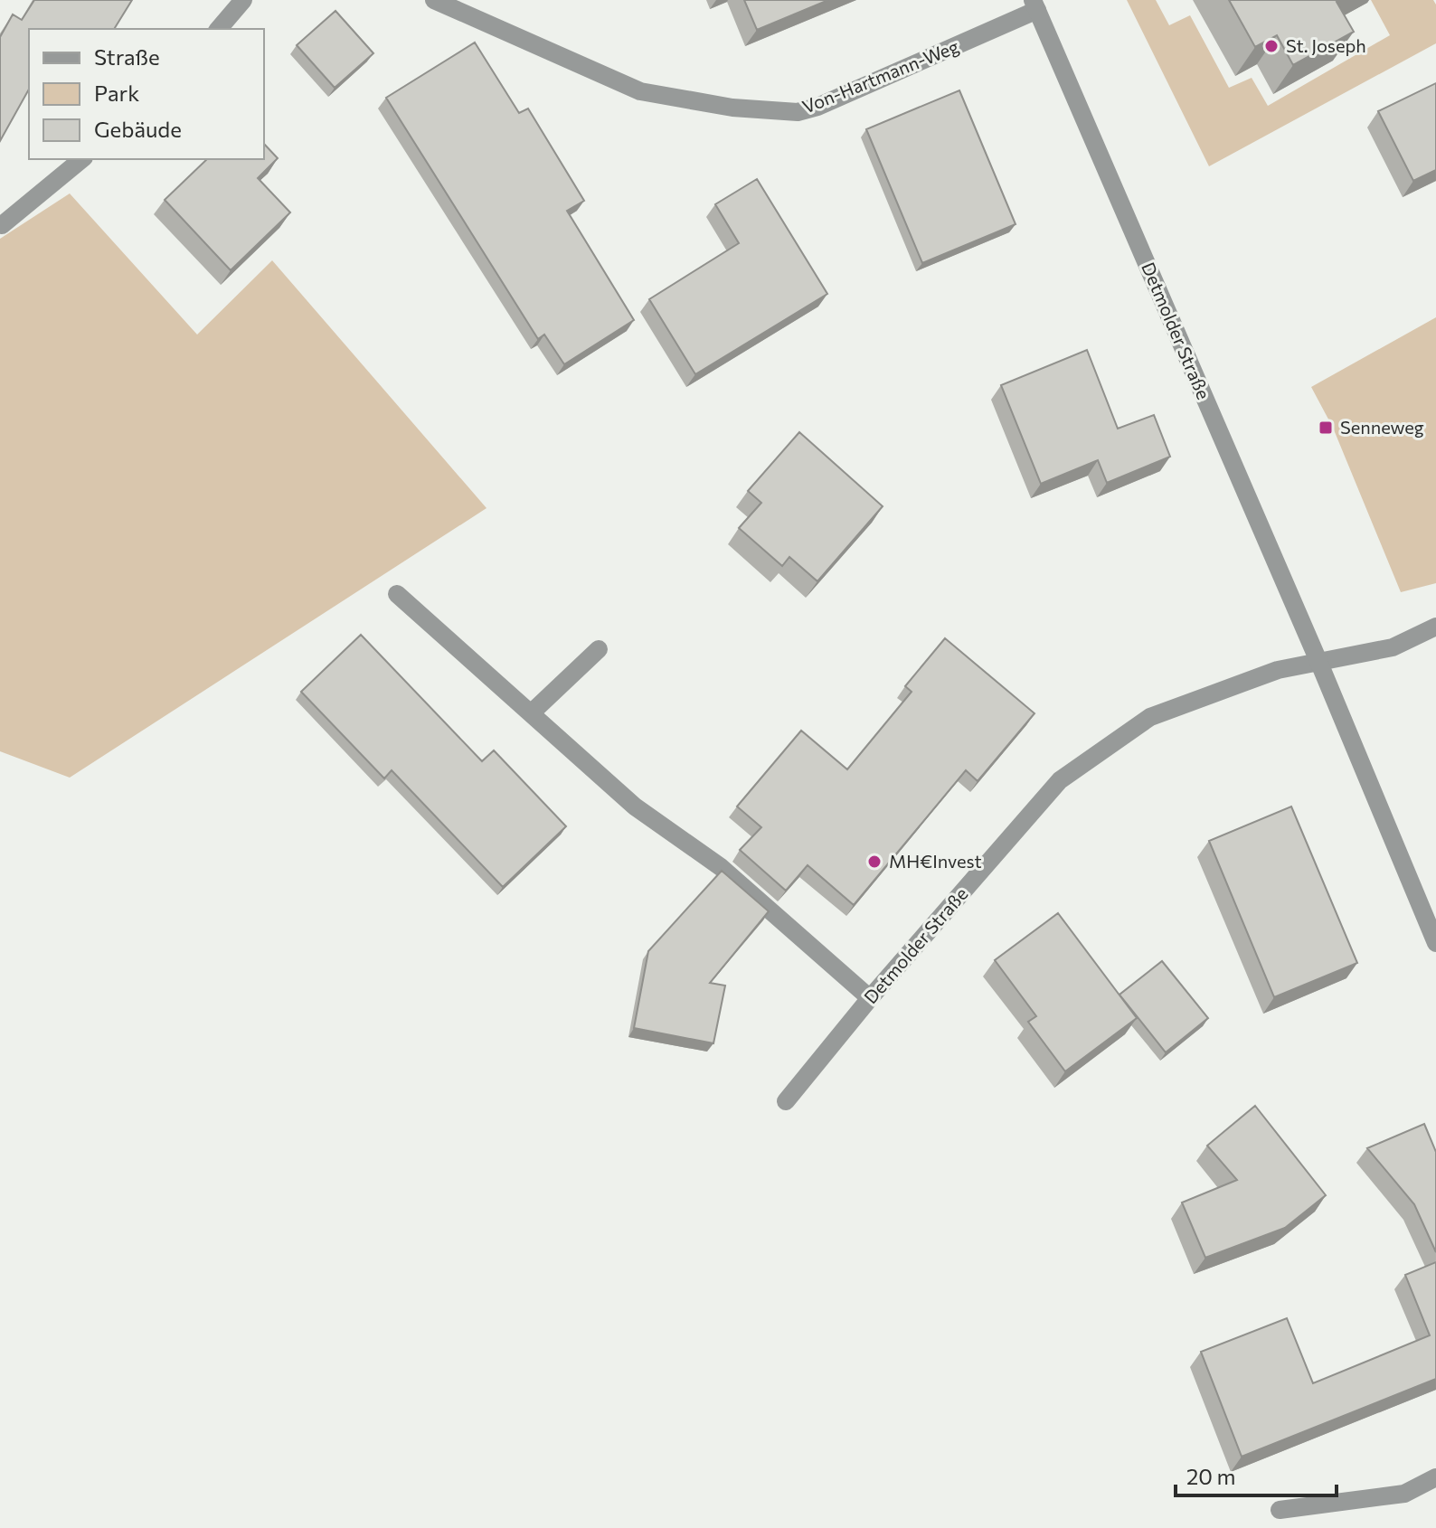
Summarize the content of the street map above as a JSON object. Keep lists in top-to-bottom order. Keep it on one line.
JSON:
{"streets":{"street":["Von-Hartmann-Weg","Detmolder Straße"]},"crossings":[["Von-Hartmann-Weg","Detmolder Straße"]],"places":{"other":["St. Joseph","MH€Invest"],"transit":["Senneweg"]},"legend":["Straße","Park","Gebäude"],"scale_bar":"20 m"}
